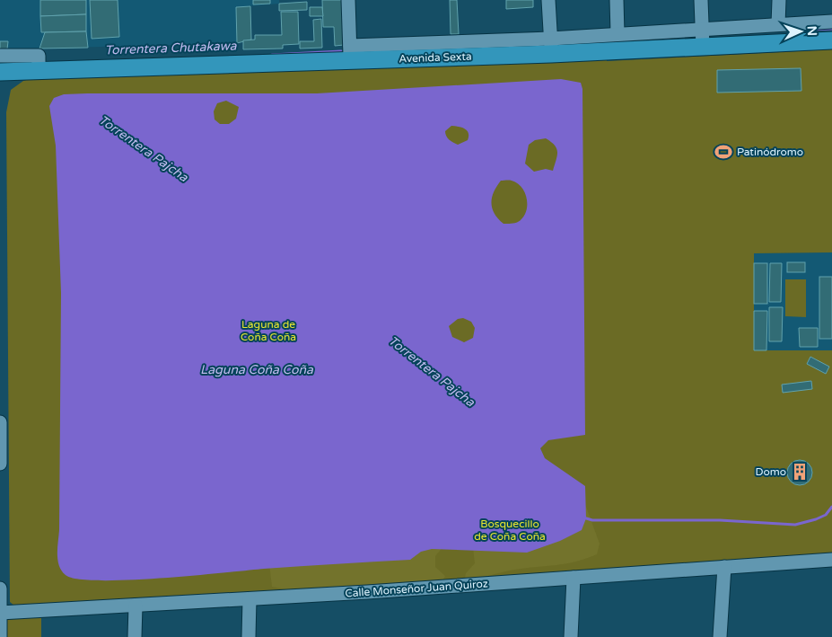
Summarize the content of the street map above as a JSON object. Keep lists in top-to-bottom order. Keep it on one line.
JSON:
{"streets":{"main road":["Avenida Sexta"],"street":["Calle Monseñor Juan Quiroz"]},"water":["Torrentera Chutakawa","Torrentera Pajcha","Laguna Coña Coña"],"parks":["Laguna de Coña Coña","Bosquecillo de Coña Coña"],"places":{"sports":["Patinódromo"],"building":["Domo"]},"north":"right"}
